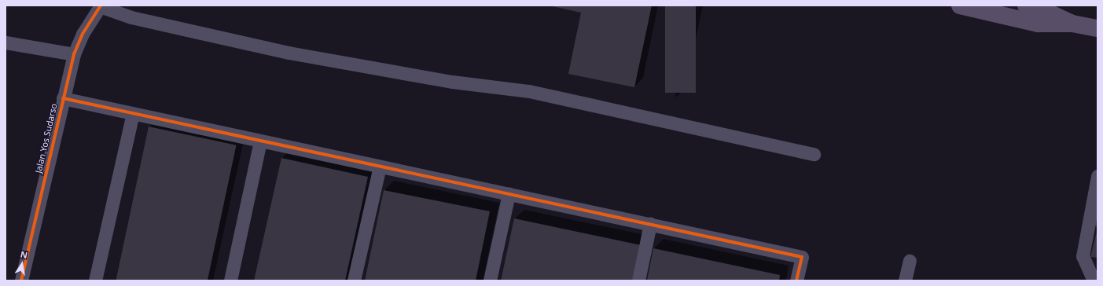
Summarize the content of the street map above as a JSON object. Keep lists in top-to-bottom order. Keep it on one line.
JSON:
{"streets":{"street":["Jalan Yos Sudarso"]},"north":"top"}
